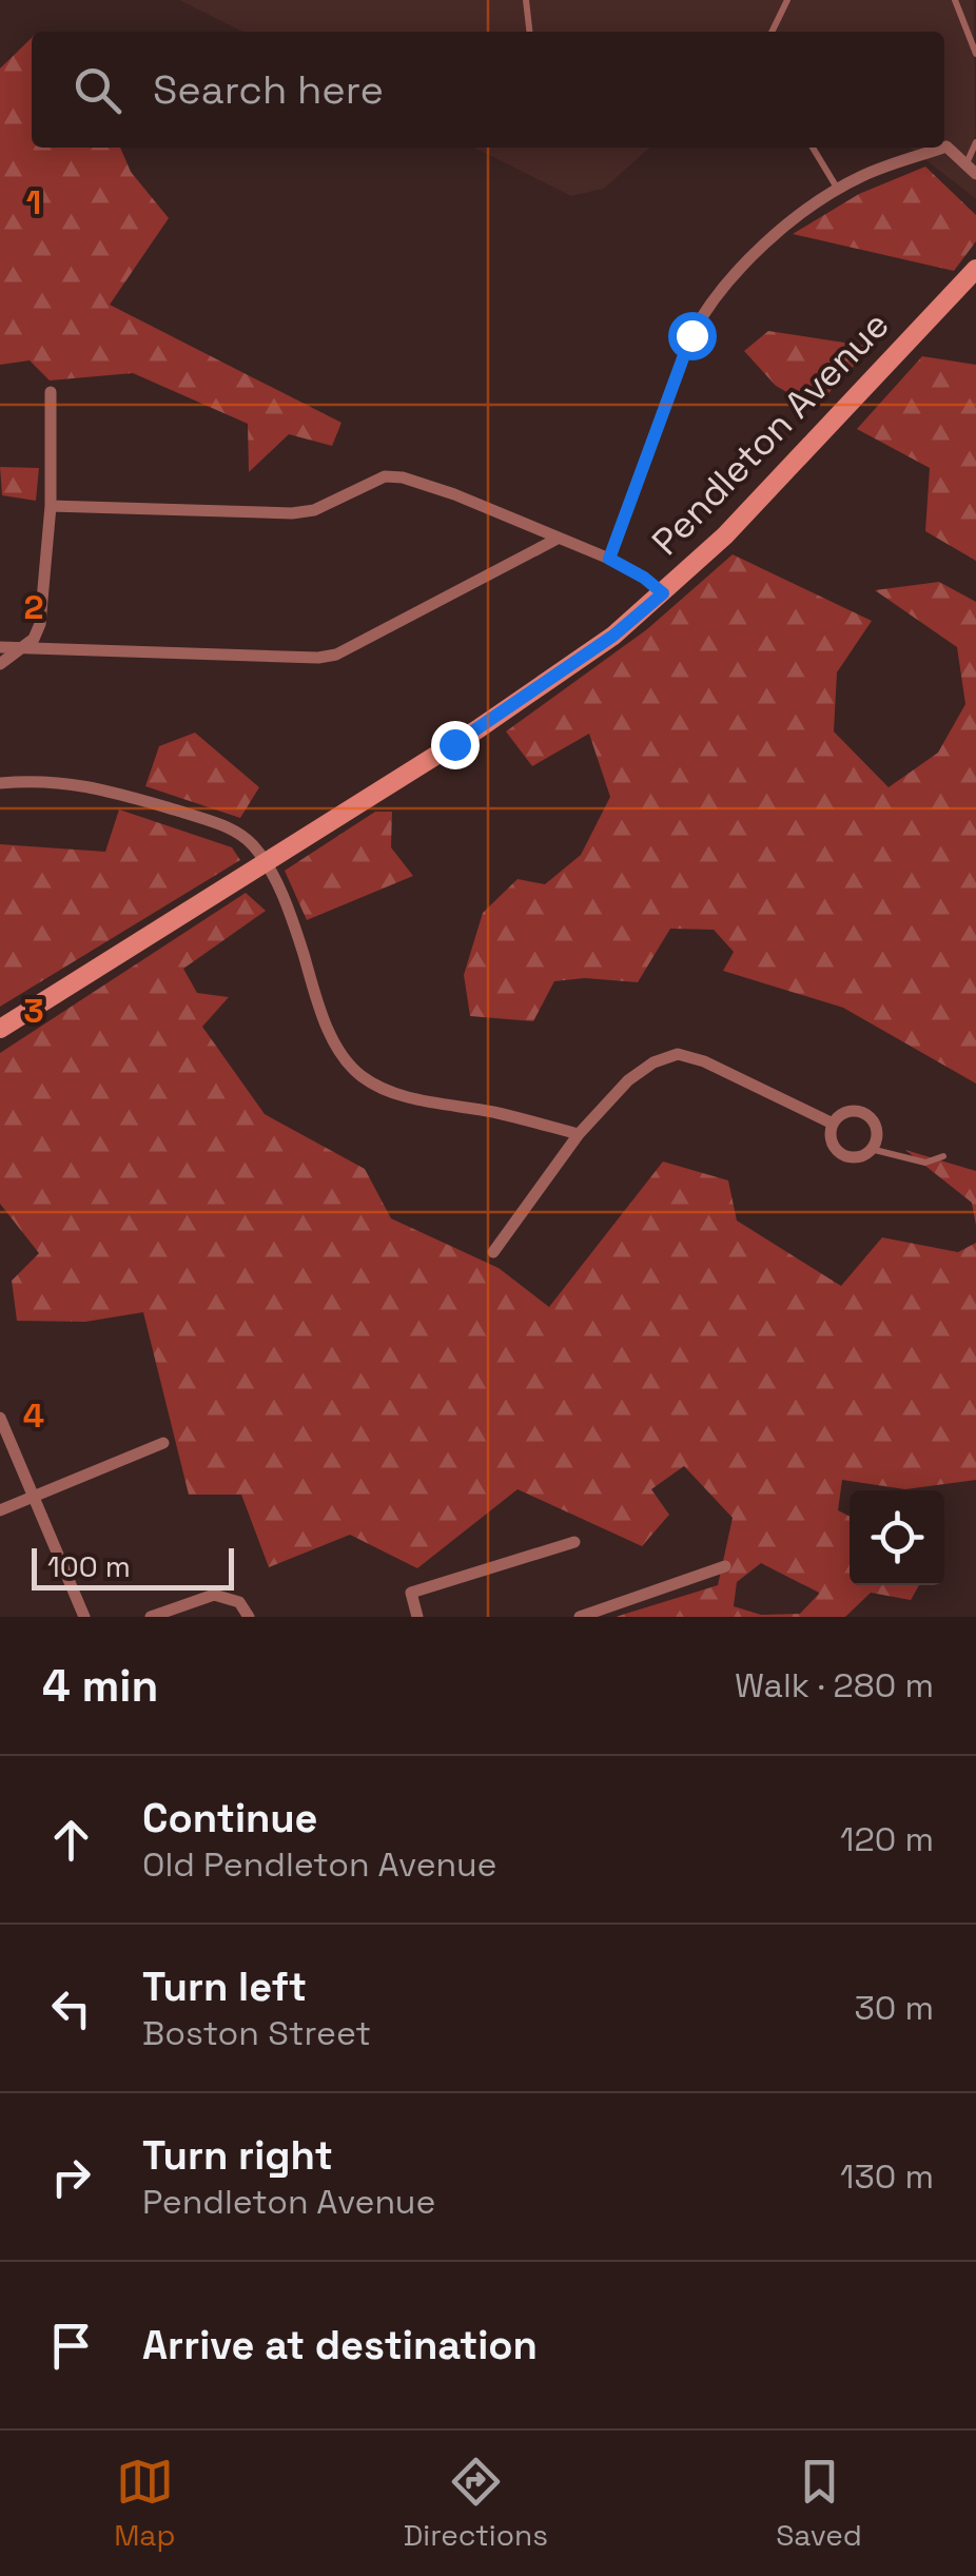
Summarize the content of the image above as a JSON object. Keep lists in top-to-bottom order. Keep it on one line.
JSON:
{"streets":{"street":["Pendleton Avenue"]},"scale_bar":"100 m","page":{"search":"Search here","scale":"100 m","heading":["4 min","Walk · 280 m"],"list":[["Continue","Old Pendleton Avenue","120 m"],["Turn left","Boston Street","30 m"],["Turn right","Pendleton Avenue","130 m"],"Arrive at destination"],"nav":["Map","Directions","Saved"]},"grid":{"rows":["1","2","3","4"]}}
